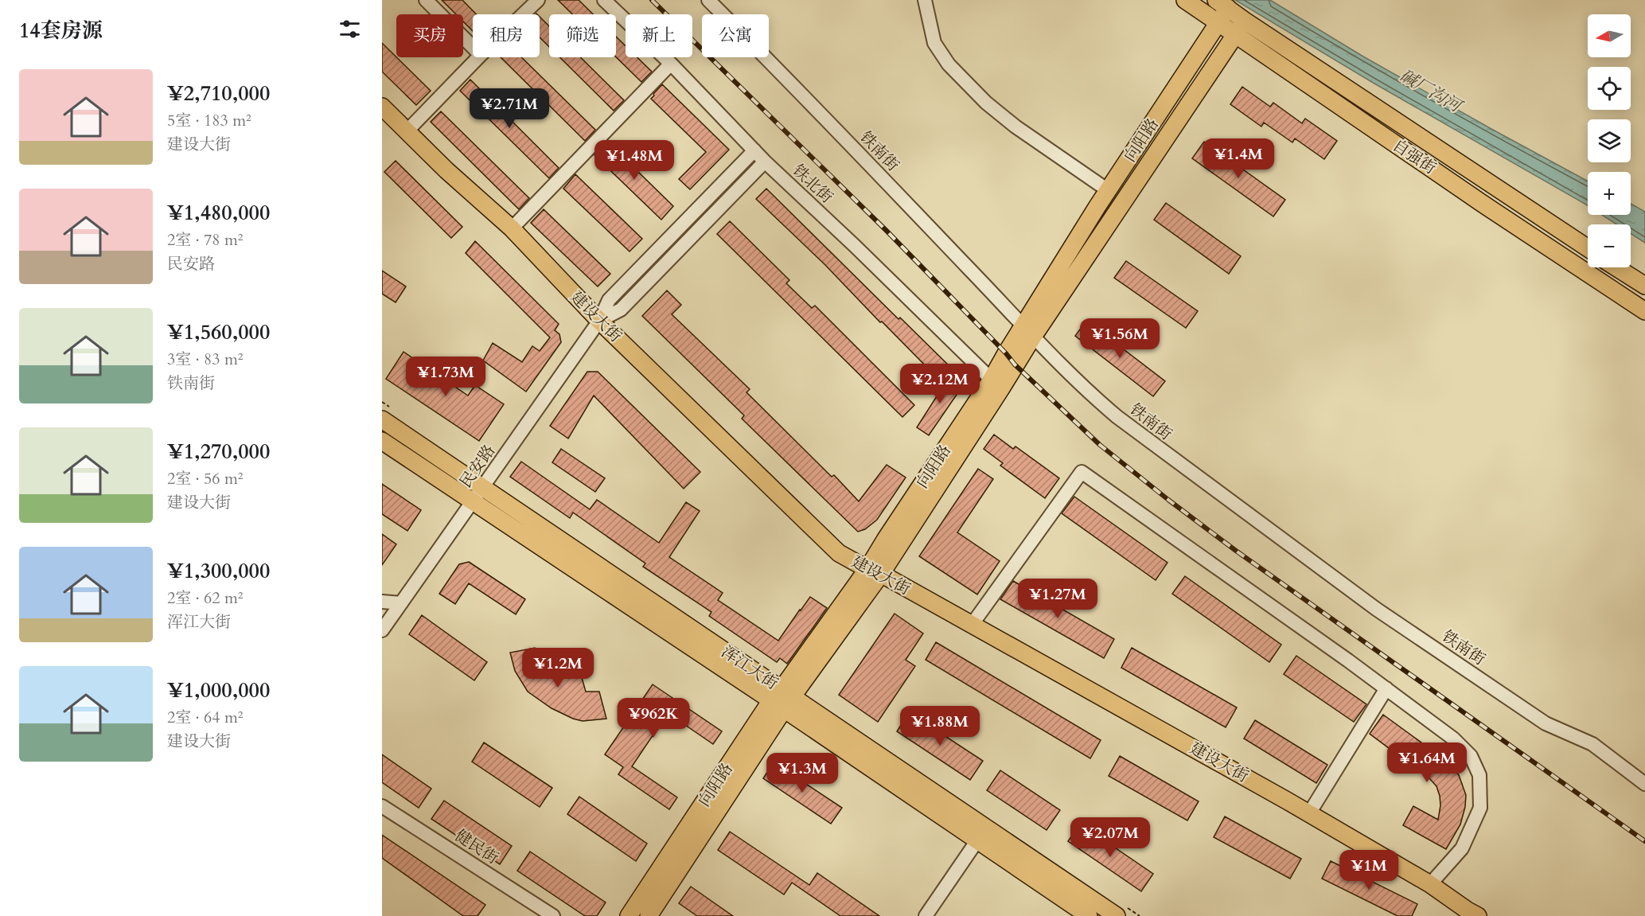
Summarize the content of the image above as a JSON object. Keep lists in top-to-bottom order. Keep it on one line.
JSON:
{"streets":{"main road":["向阳路","自强街","建设大街","浑江大街"],"street":["铁南街","铁北街","民安路","健民街"]},"crossings":[["向阳路","铁南街"],["向阳路","自强街"],["向阳路","铁北街"],["向阳路","建设大街"],["向阳路","浑江大街"],["铁北街","民安路"],["建设大街","民安路"],["民安路","浑江大街"]],"water":["碱厂沟河"],"north":"left","page":{"heading":"14套房源","map_buttons":["+","−"],"chip":["买房","租房","筛选","新上","公寓"],"list":[{"name":"¥2,710,000","note":"5室 · 183 m² · 建设大街"},{"name":"¥1,480,000","note":"2室 · 78 m² · 民安路"},{"name":"¥1,560,000","note":"3室 · 83 m² · 铁南街"},{"name":"¥1,270,000","note":"2室 · 56 m² · 建设大街"},{"name":"¥1,300,000","note":"2室 · 62 m² · 浑江大街"},{"name":"¥1,000,000","note":"2室 · 64 m² · 建设大街"}],"price":["¥2.71M","¥1.4M","¥1.48M","¥1.56M","¥1.73M","¥2.12M","¥1.27M","¥1.2M","¥962K","¥1.88M","¥1.64M","¥1.3M","¥2.07M","¥1M"]}}
